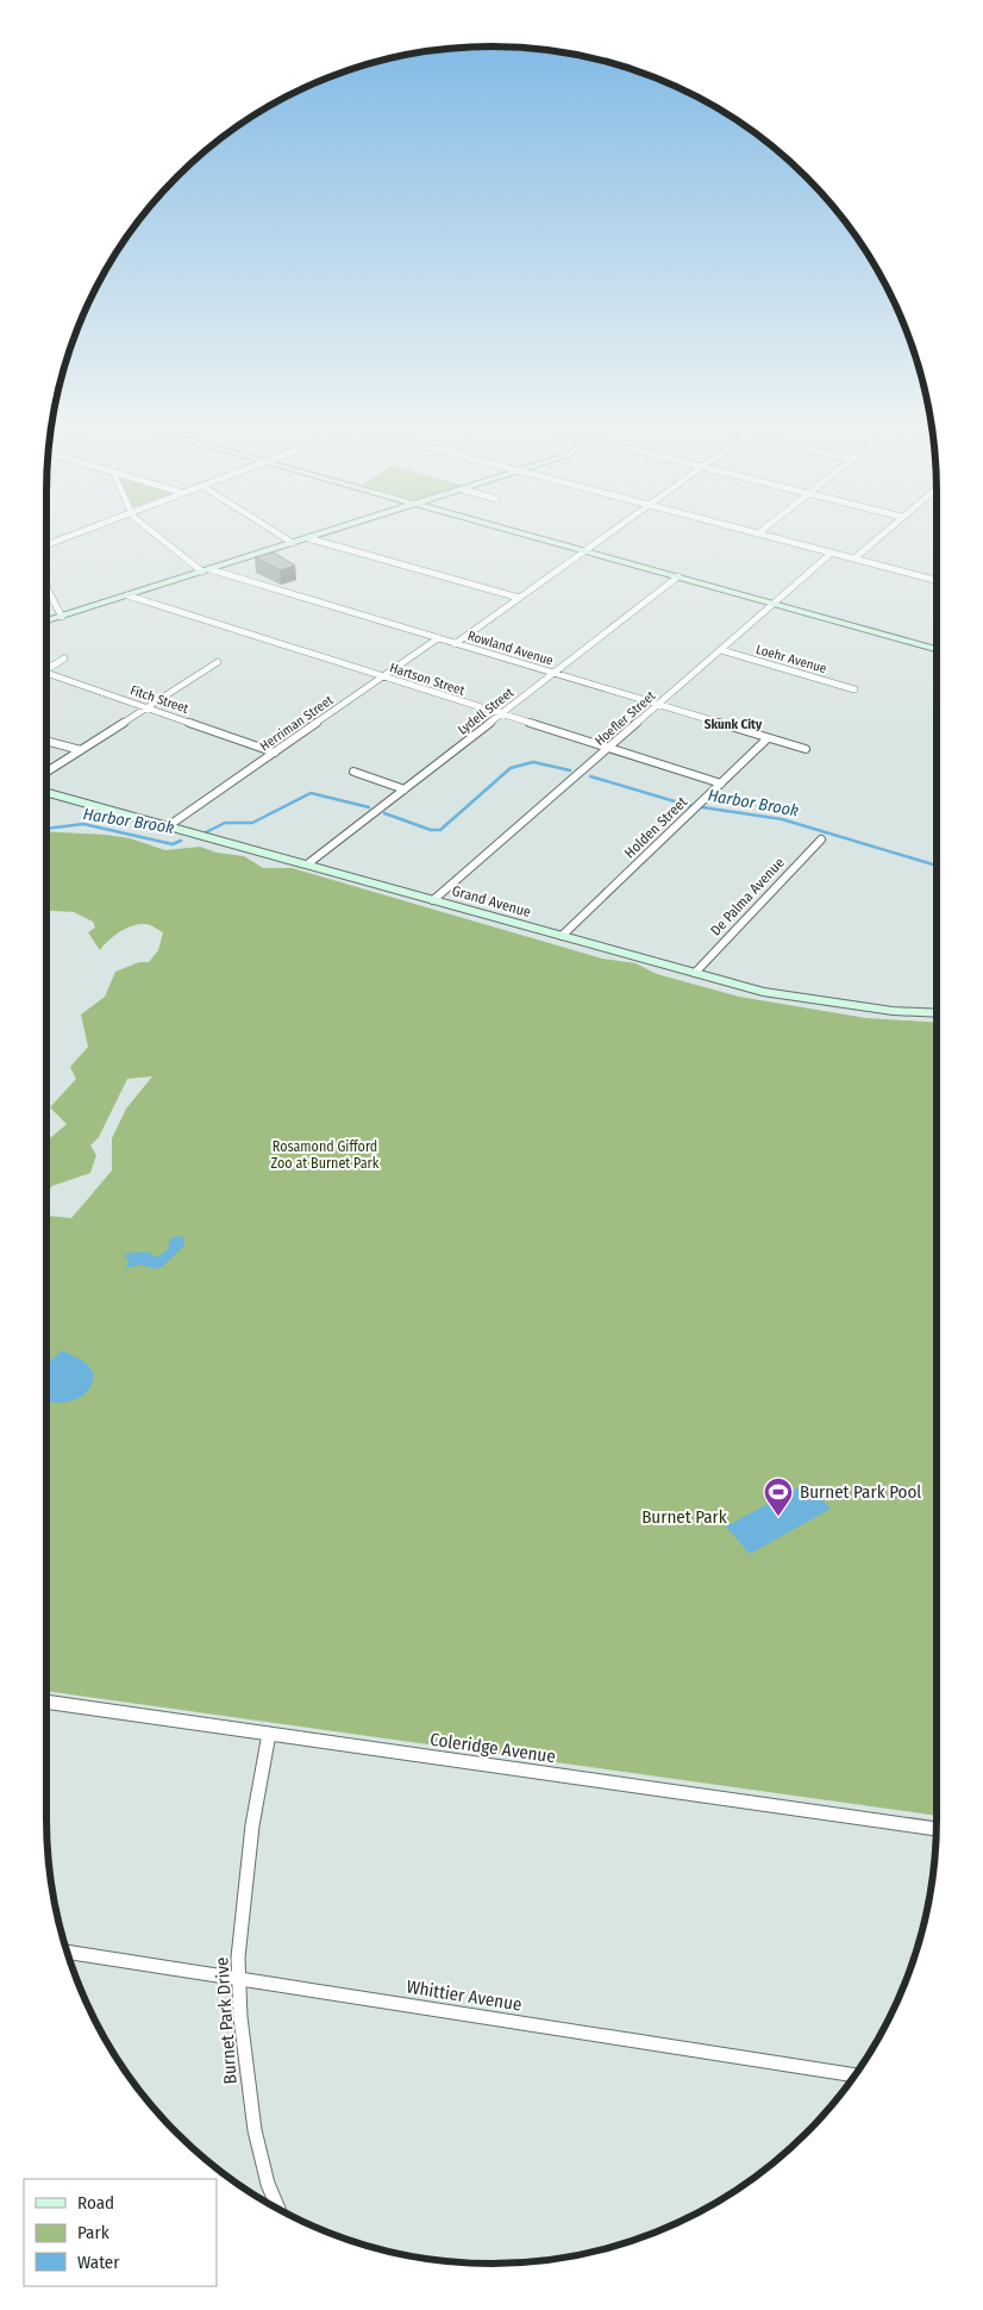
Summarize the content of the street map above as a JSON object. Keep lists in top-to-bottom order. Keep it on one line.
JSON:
{"streets":{"main road":["Grand Avenue"],"street":["Rowland Avenue","Loehr Avenue","Hartson Street","Fitch Street","Lydell Street","Hoefler Street","Herriman Street","Holden Street","De Palma Avenue","Coleridge Avenue","Whittier Avenue","Burnet Park Drive"]},"crossings":[["Rowland Avenue","Lydell Street"],["Rowland Avenue","Hoefler Street"],["Rowland Avenue","Herriman Street"],["Rowland Avenue","Holden Street"],["Loehr Avenue","Hoefler Street"],["Hartson Street","Lydell Street"],["Hartson Street","Hoefler Street"],["Hartson Street","Herriman Street"],["Hartson Street","Holden Street"],["Fitch Street","Herriman Street"],["Lydell Street","Grand Avenue"],["Hoefler Street","Grand Avenue"],["Herriman Street","Grand Avenue"],["Holden Street","Grand Avenue"],["De Palma Avenue","Grand Avenue"],["Coleridge Avenue","Burnet Park Drive"],["Whittier Avenue","Burnet Park Drive"]],"districts":["Skunk City"],"water":["Harbor Brook"],"parks":["Rosamond Gifford Zoo at Burnet Park","Burnet Park"],"places":{"sports":["Burnet Park Pool"]},"legend":["Road","Park","Water"]}
